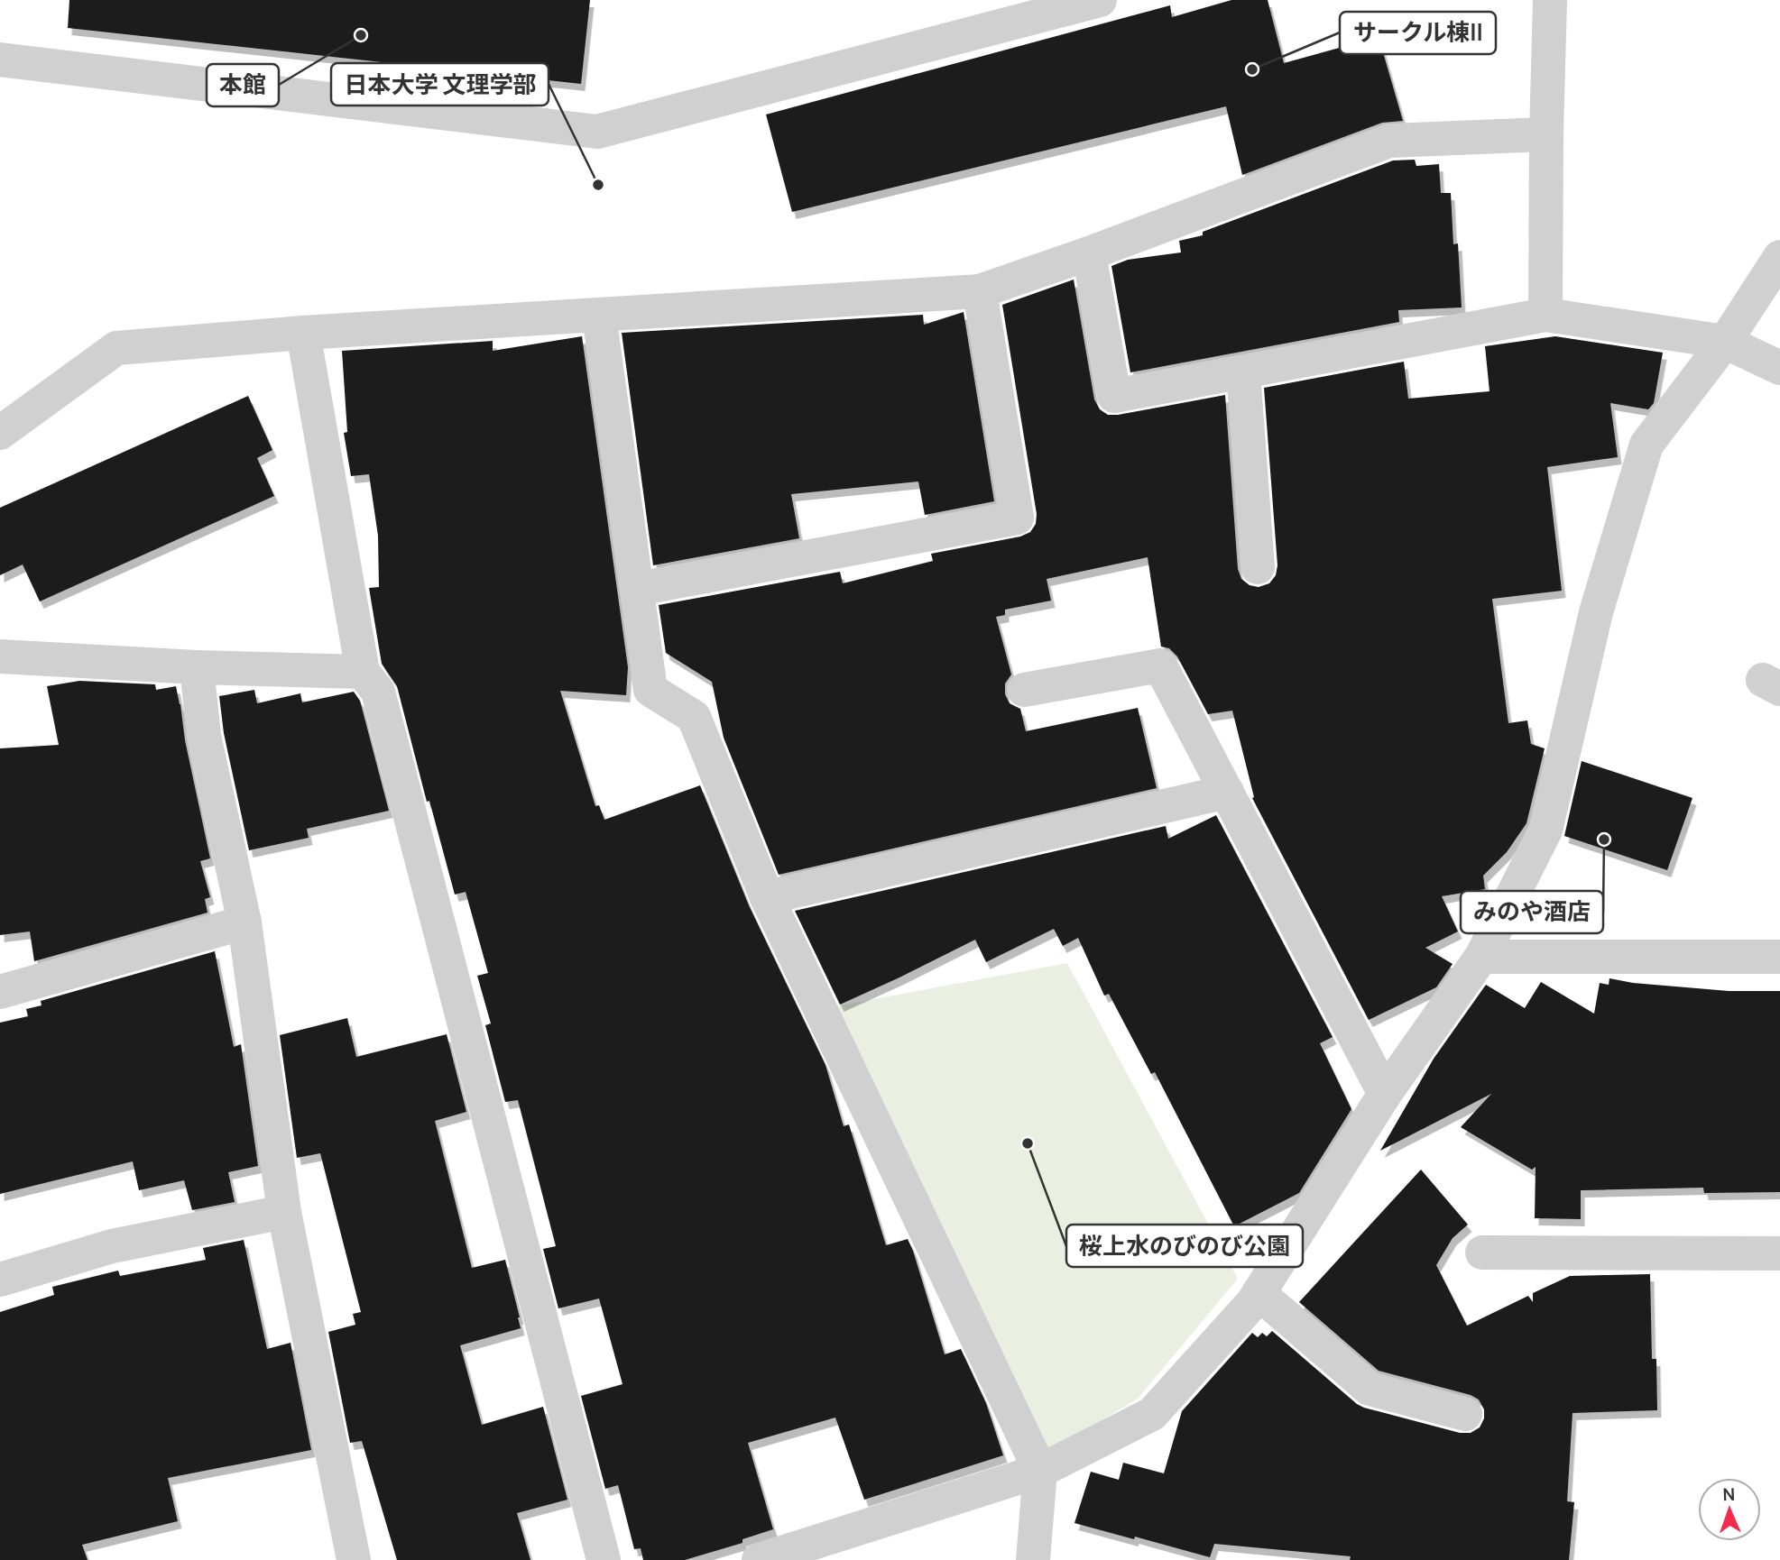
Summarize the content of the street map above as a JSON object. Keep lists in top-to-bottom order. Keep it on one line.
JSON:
{"places":["本館","サークル棟II","日本大学 文理学部","みのや酒店","桜上水のびのび公園"],"north":"top"}
